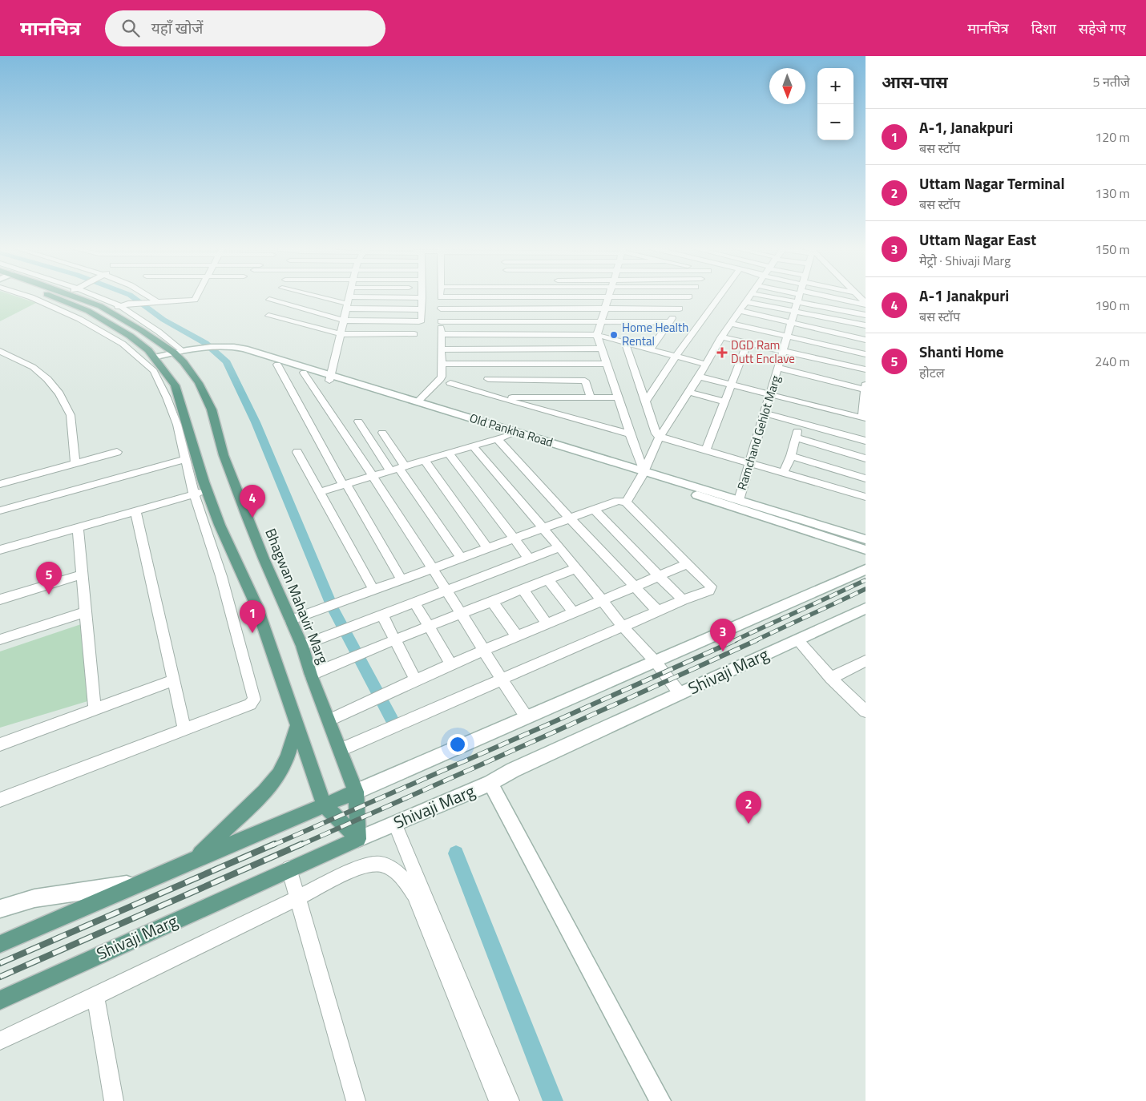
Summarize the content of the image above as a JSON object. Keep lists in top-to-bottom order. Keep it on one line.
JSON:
{"streets":{"main road":["Bhagwan Mahavir Marg","Shivaji Marg"],"street":["Old Pankha Road","Ramchand Gehlot Marg"]},"crossings":[["Old Pankha Road","Ramchand Gehlot Marg"],["Old Pankha Road","Bhagwan Mahavir Marg"],["Bhagwan Mahavir Marg","Shivaji Marg"]],"places":{"other":["Home Health Rental"],"health":["DGD Ram Dutt Enclave"]},"north":"bottom","page":{"header":"मानचित्र","search":"यहाँ खोजें","nav":["मानचित्र","दिशा","सहेजे गए"],"heading":["आस-पास","5 नतीजे"],"map_buttons":["+","−"],"list":[{"mark":"1","name":"A-1, Janakpuri","note":"बस स्टॉप","value":"120 m"},{"mark":"2","name":"Uttam Nagar Terminal","note":"बस स्टॉप","value":"130 m"},{"mark":"3","name":"Uttam Nagar East","note":"मेट्रो · Shivaji Marg","value":"150 m"},{"mark":"4","name":"A-1 Janakpuri","note":"बस स्टॉप","value":"190 m"},{"mark":"5","name":"Shanti Home","note":"होटल","value":"240 m"}],"pins":["4","5","1","3","2"]}}
